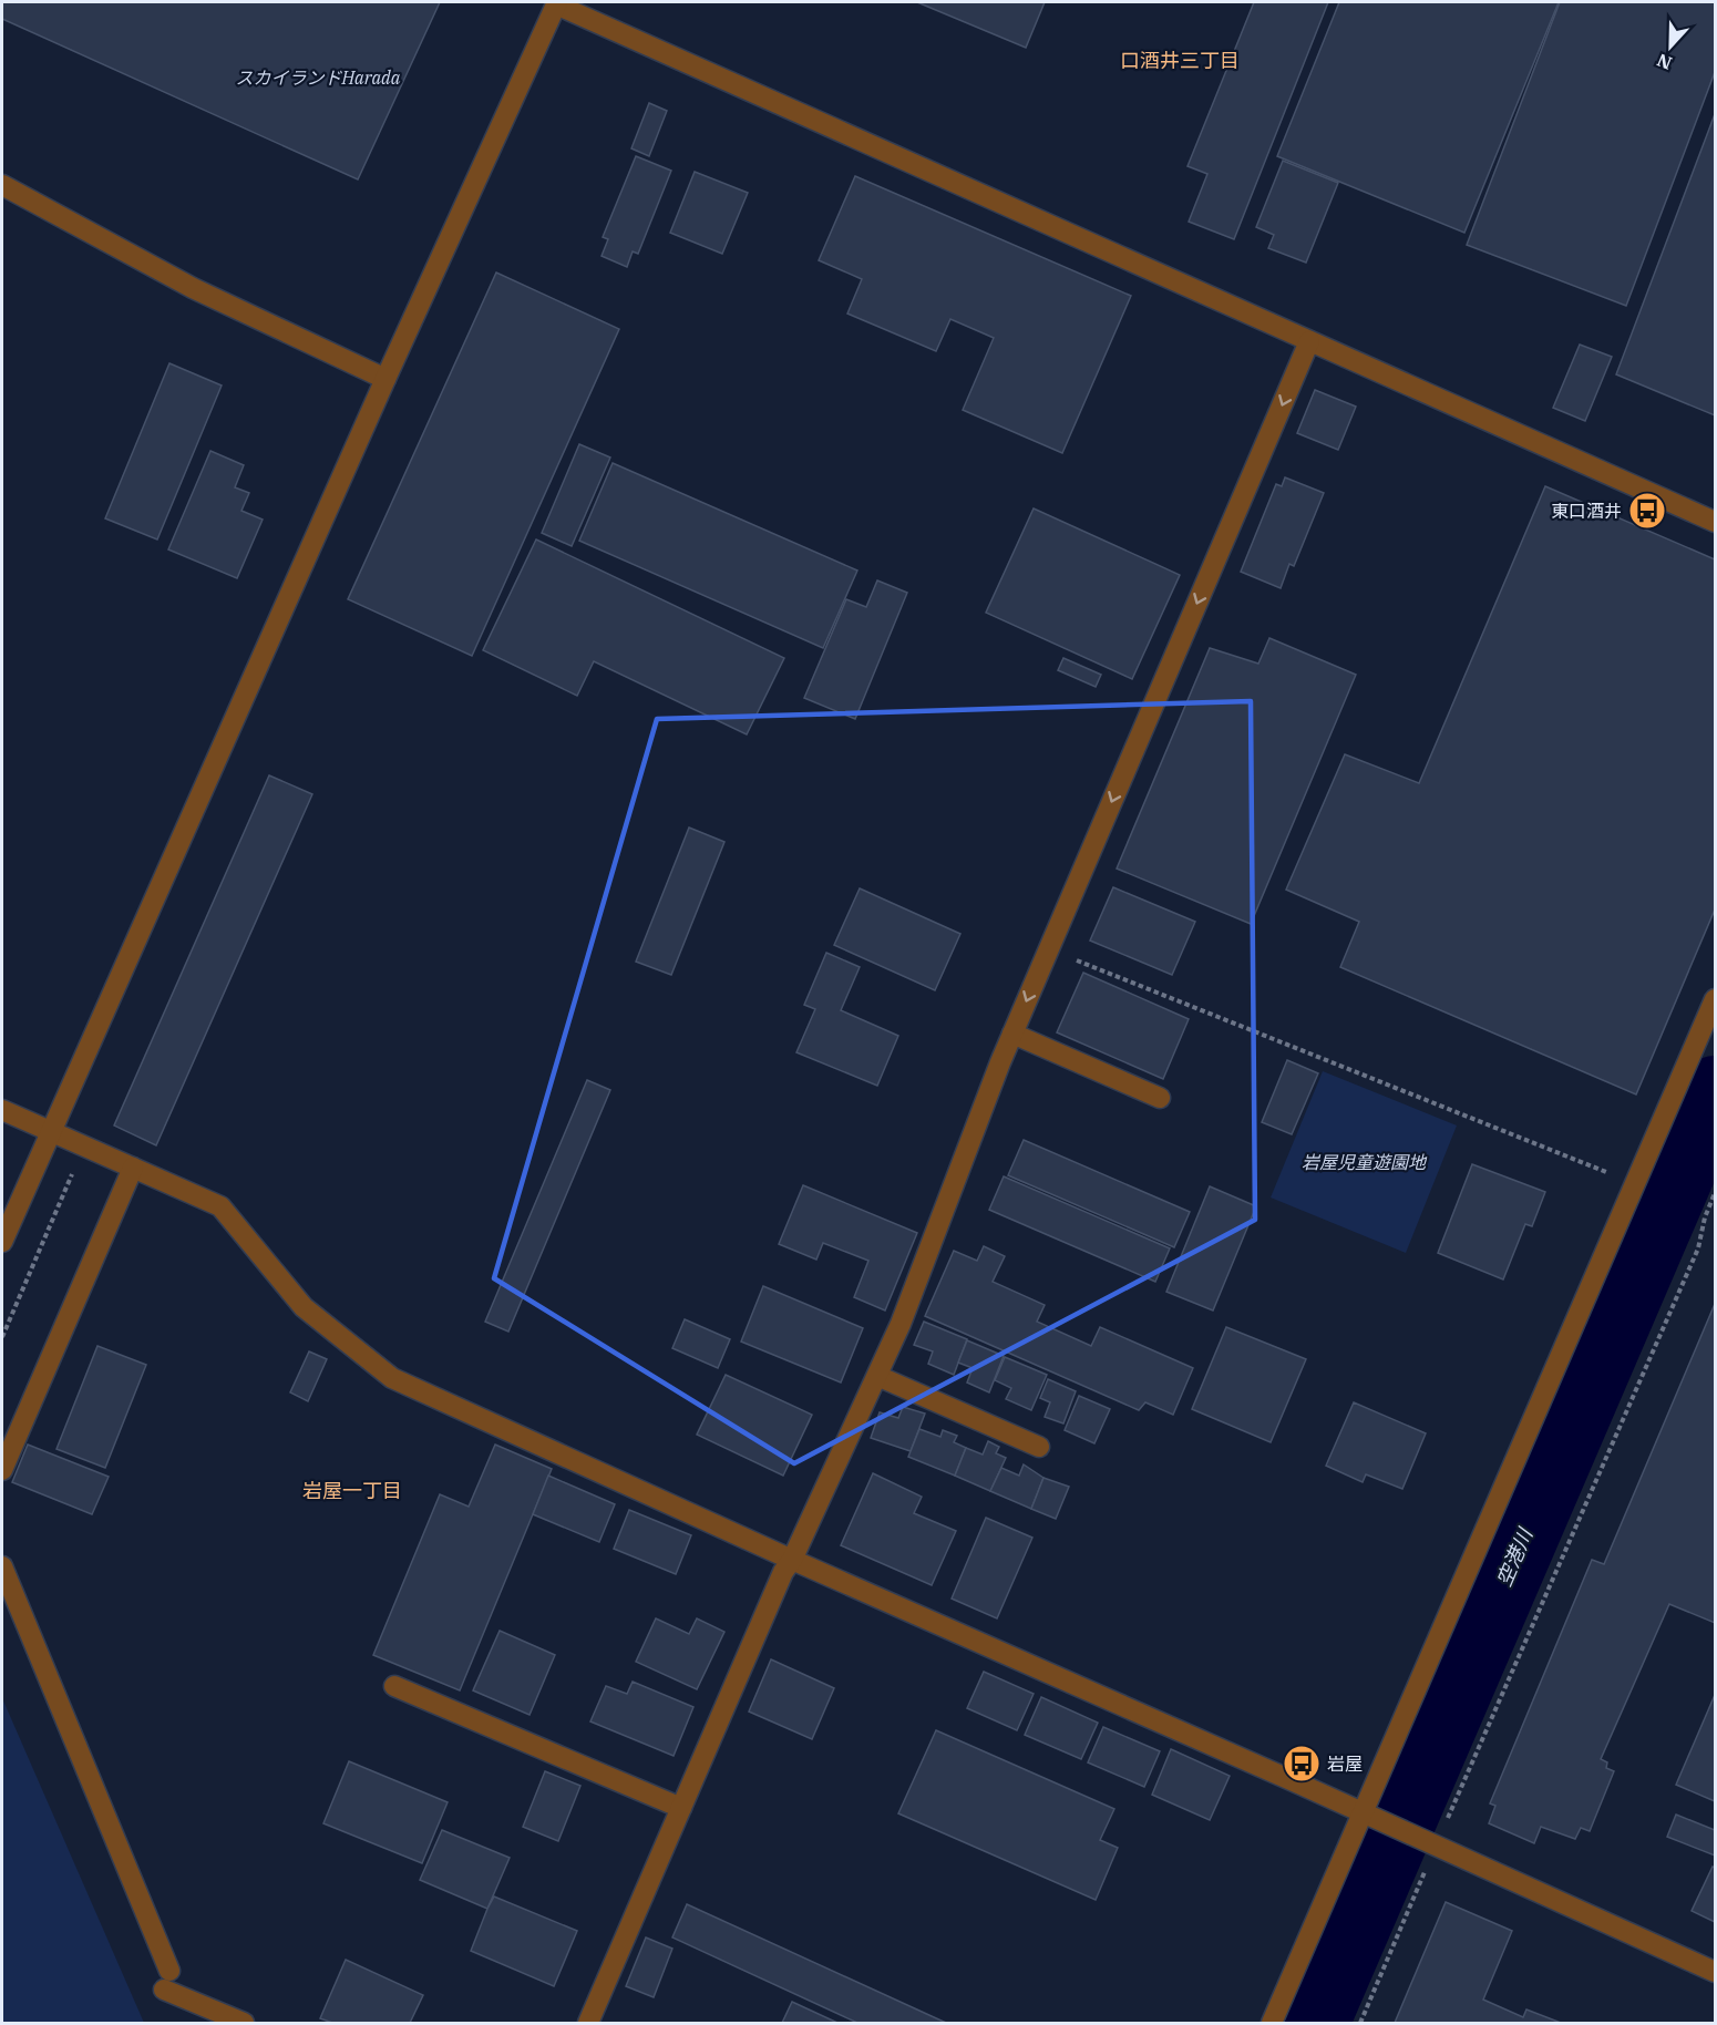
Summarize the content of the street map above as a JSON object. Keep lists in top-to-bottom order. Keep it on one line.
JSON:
{"districts":["口酒井三丁目","岩屋一丁目"],"water":["空港川"],"parks":["スカイランドHarada","岩屋児童遊園地"],"places":{"bus stop":["東口酒井","岩屋"]},"north":"bottom"}
